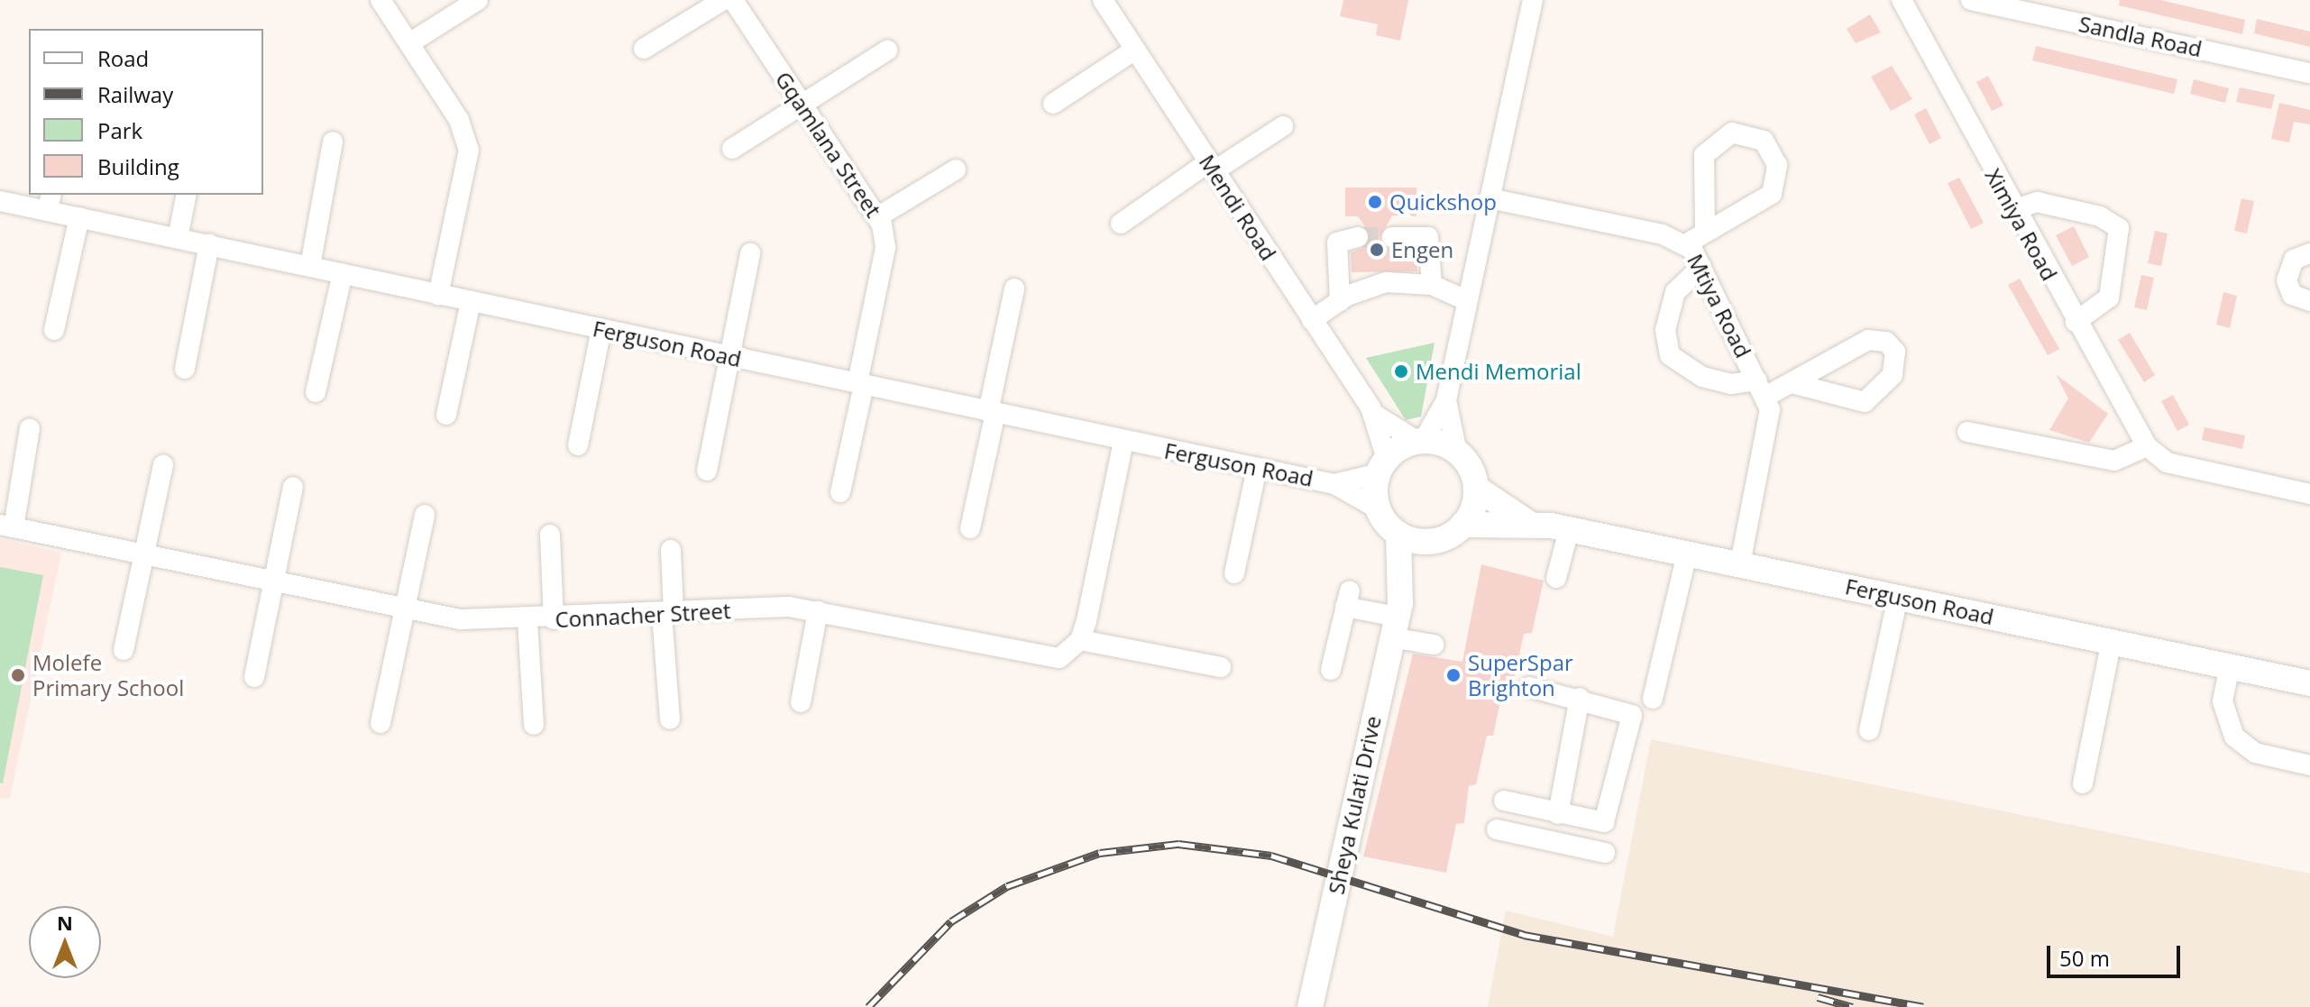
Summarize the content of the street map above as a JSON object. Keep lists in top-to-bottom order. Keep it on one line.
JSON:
{"streets":{"main road":["Ferguson Road","Sheya Kulati Drive"],"street":["Sandla Road","Gqamlana Street","Mendi Road","Ximiya Road","Mtiya Road","Connacher Street"]},"crossings":[["Gqamlana Street","Ferguson Road"],["Mendi Road","Ferguson Road"],["Mendi Road","Sheya Kulati Drive"],["Mtiya Road","Ferguson Road"],["Ferguson Road","Sheya Kulati Drive"]],"places":["Quickshop","Engen","Mendi Memorial","Molefe Primary School","SuperSpar Brighton"],"legend":["Road","Railway","Park","Building"],"scale_bar":"50 m","north":"top"}
